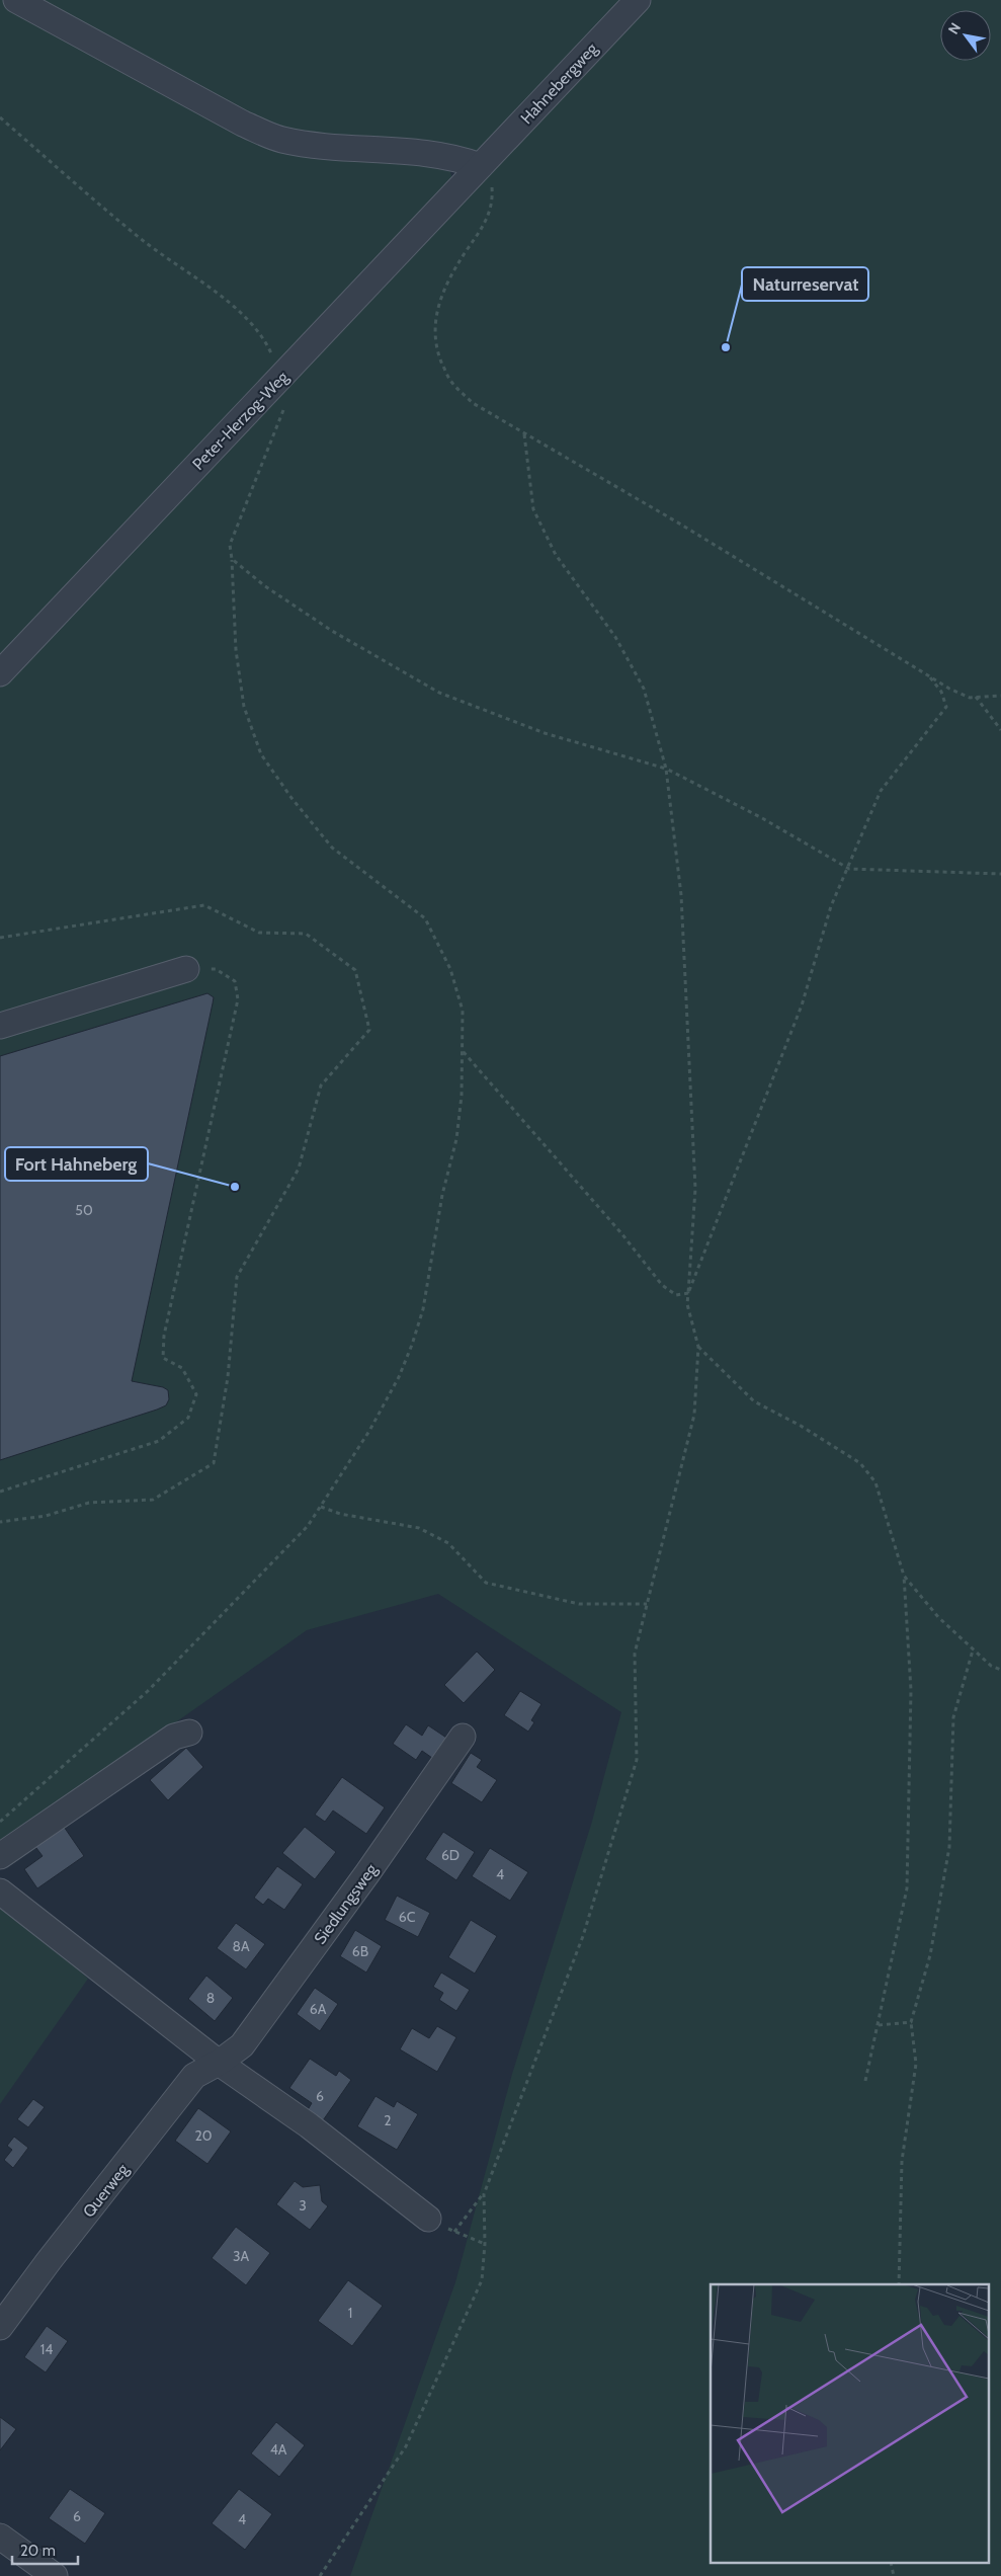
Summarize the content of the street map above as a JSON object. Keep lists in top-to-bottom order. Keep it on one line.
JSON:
{"streets":{"street":["Hahnebergweg","Peter-Herzog-Weg","Siedlungsweg","Querweg"]},"crossings":[["Hahnebergweg","Peter-Herzog-Weg"],["Siedlungsweg","Querweg"]],"places":["Naturreservat","Fort Hahneberg"],"house_numbers":["50","6D","4","6C","8A","6B","8","6A","6","2","20","3","3A","1","14","4A","6","4"],"scale_bar":"20 m","north":"top left"}
